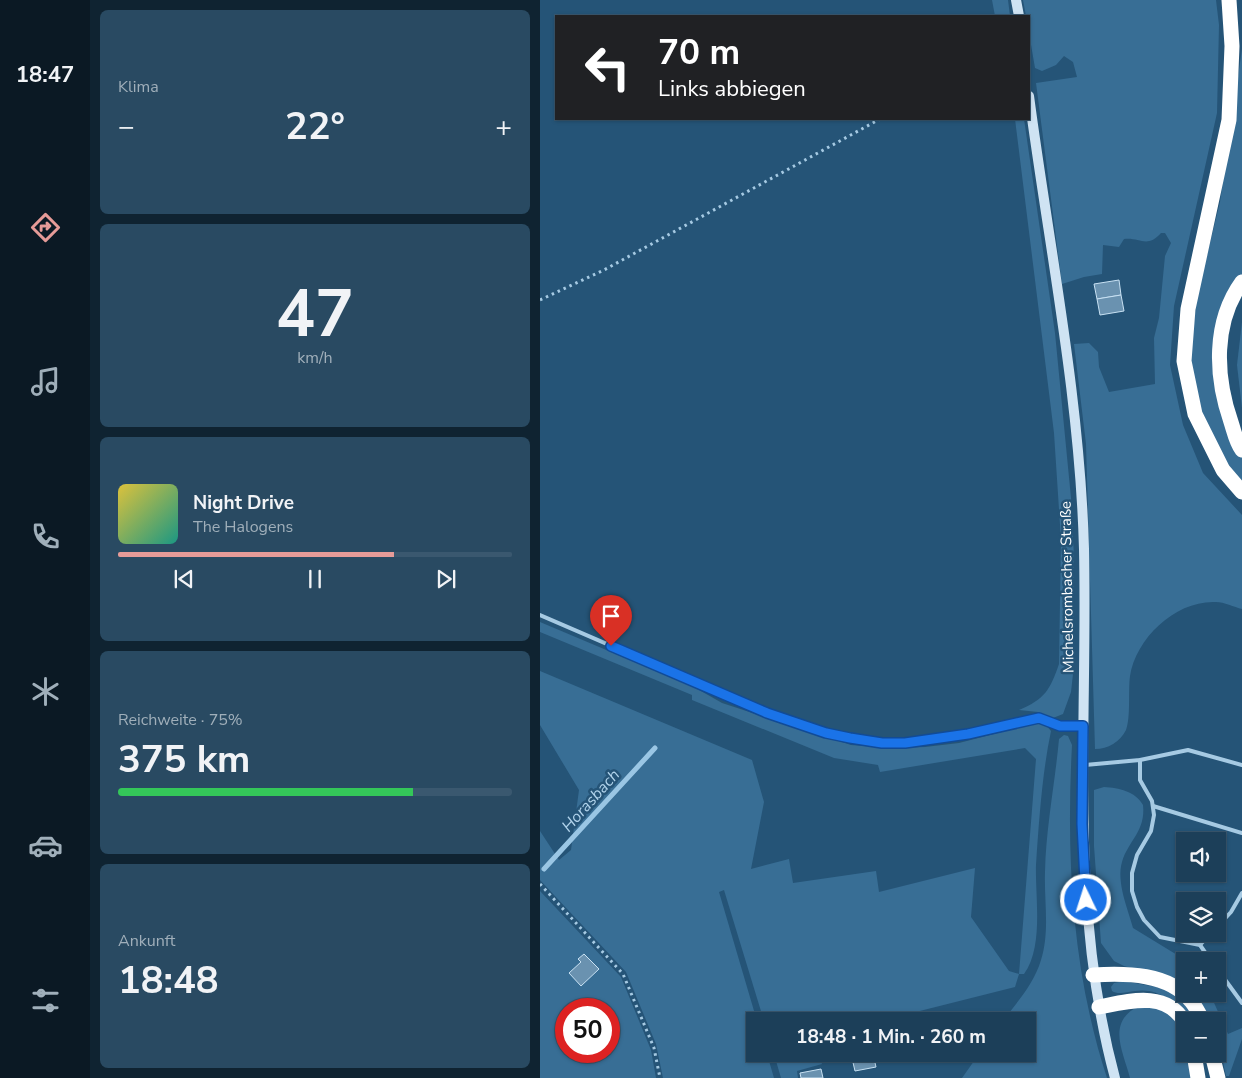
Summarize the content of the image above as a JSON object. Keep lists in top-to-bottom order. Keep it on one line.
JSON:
{"streets":{"main road":["Michelsrombacher Straße"]},"water":["Horasbach"],"page":{"tabs":"18:47","tile":["Klima",["47","km/h"],["Reichweite · 75%","375 km"],["Ankunft","18:48"]],"turn":["70 m","Links abbiegen"],"heat":["−","22°","+"],"song":["Night Drive","The Halogens"],"map_buttons":["+","−"],"limit":"50","trip":"18:48 · 1 Min. · 260 m"}}
